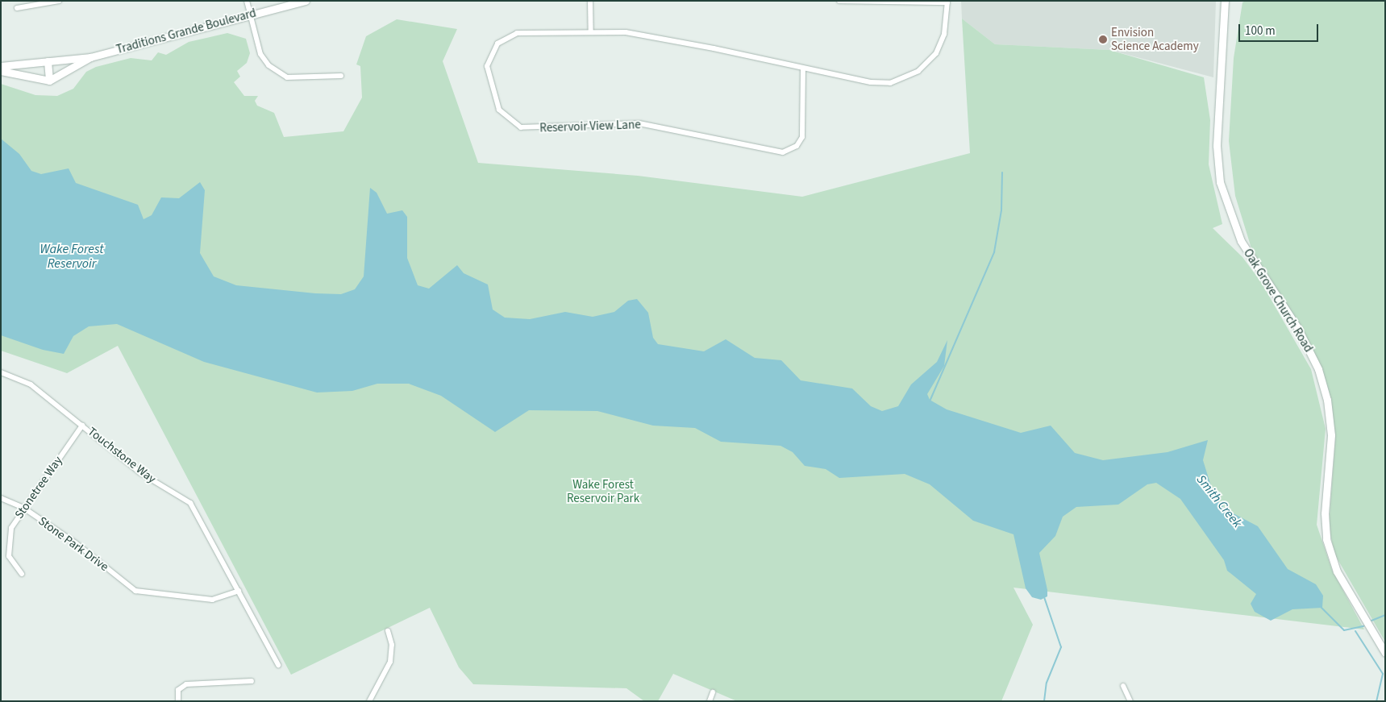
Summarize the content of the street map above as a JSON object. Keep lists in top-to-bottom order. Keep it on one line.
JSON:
{"streets":{"main road":["Traditions Grande Boulevard","Oak Grove Church Road"],"street":["Reservoir View Lane","Touchstone Way","Stonetree Way","Stone Park Drive"]},"crossings":[["Touchstone Way","Stonetree Way"],["Touchstone Way","Stone Park Drive"],["Stonetree Way","Stone Park Drive"]],"water":["Wake Forest Reservoir","Smith Creek"],"parks":["Wake Forest Reservoir Park"],"places":["Envision Science Academy"],"scale_bar":"100 m"}
